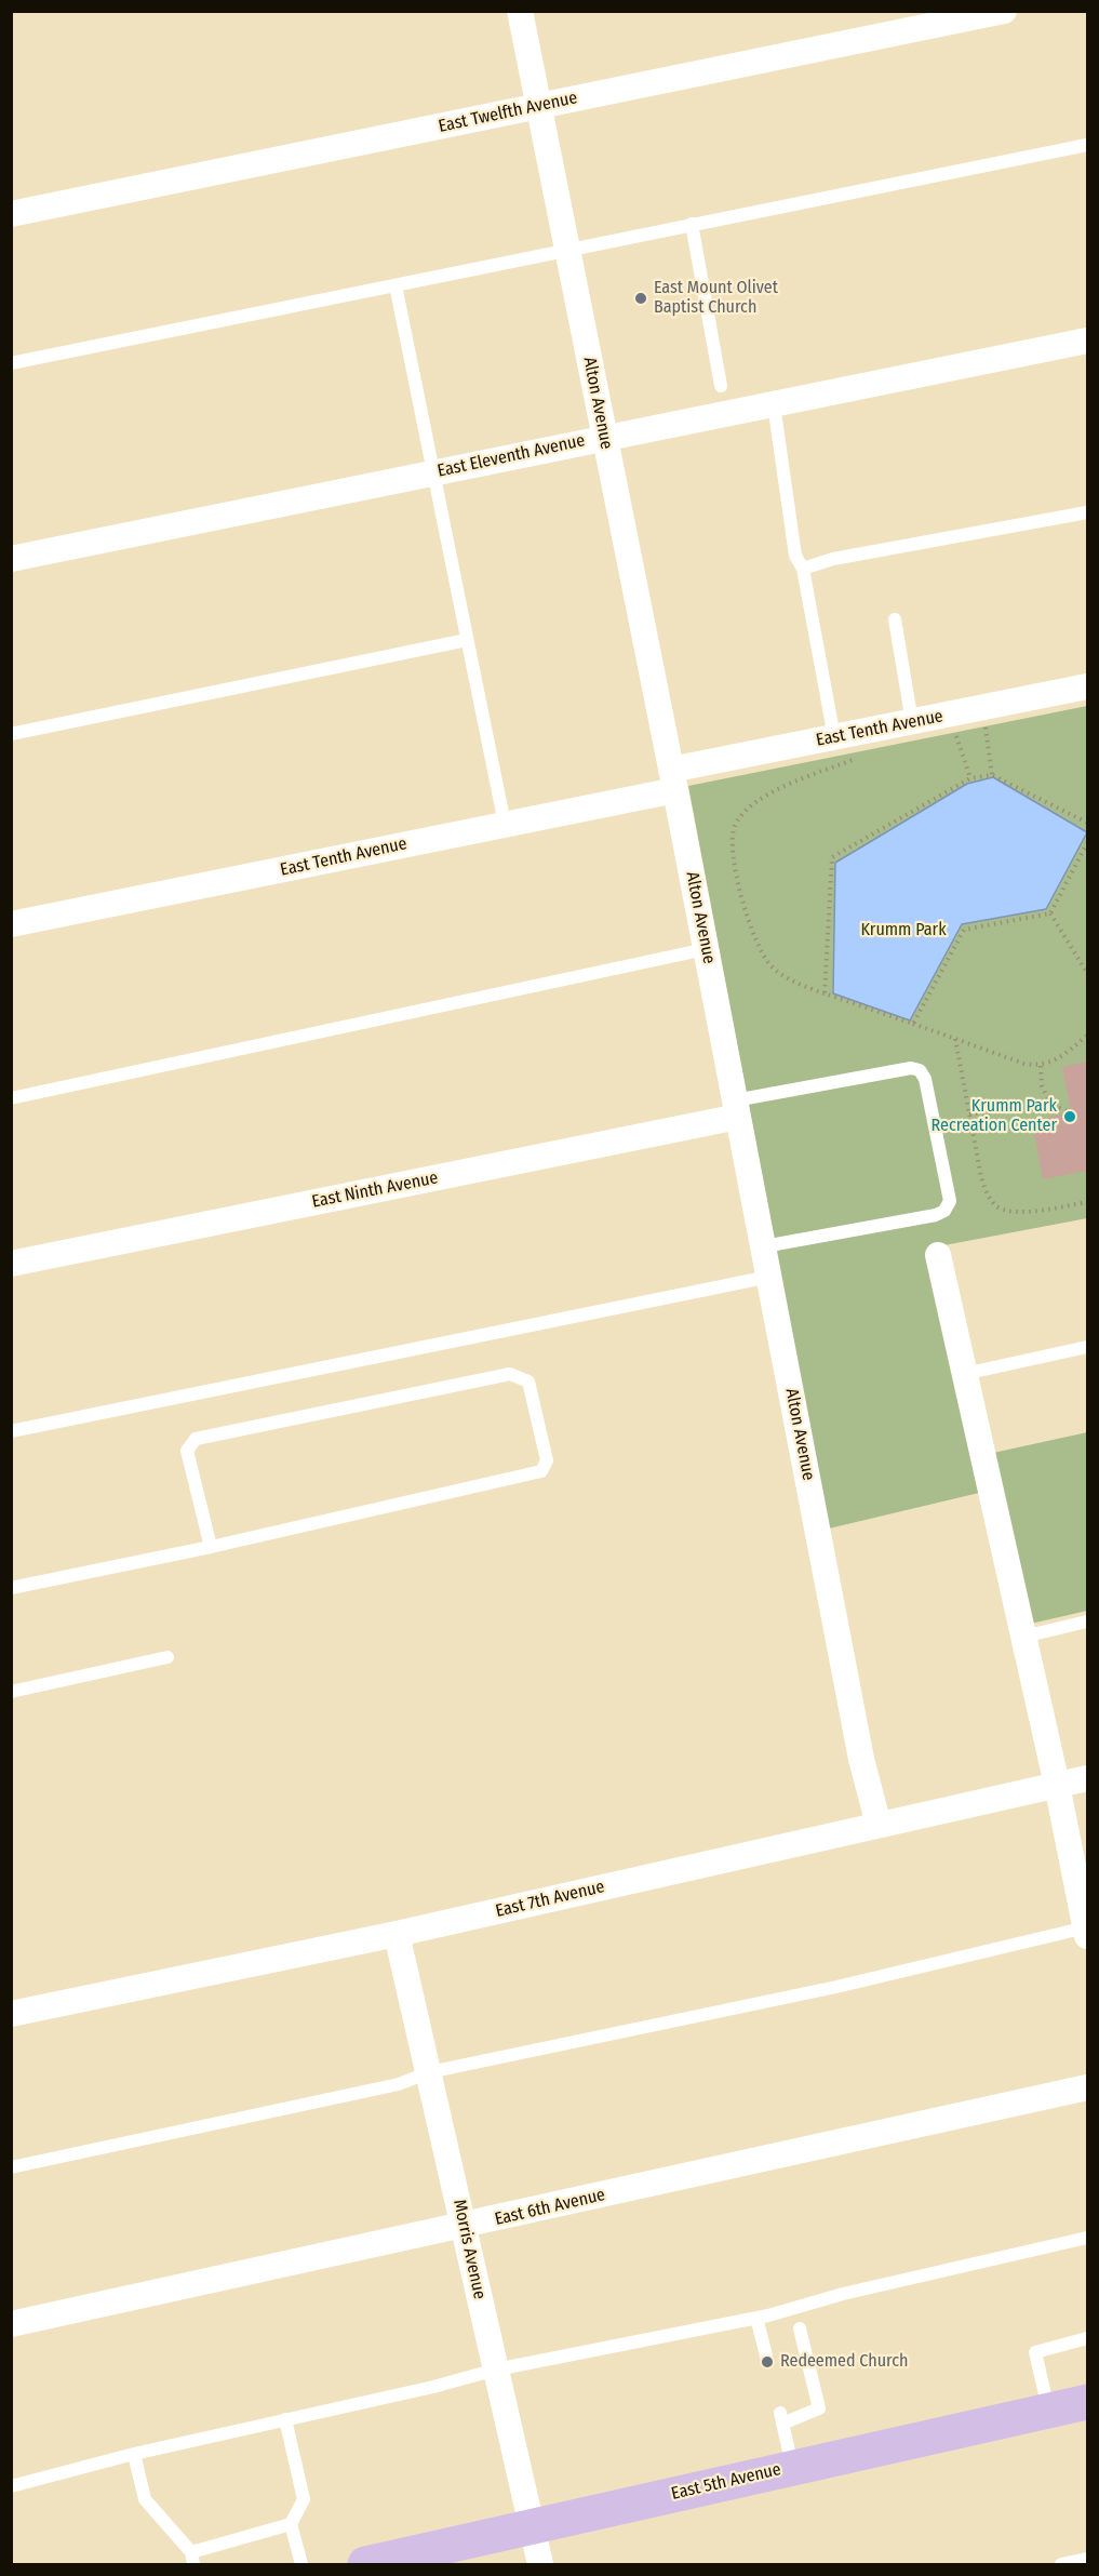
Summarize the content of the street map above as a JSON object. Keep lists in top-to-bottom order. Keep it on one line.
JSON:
{"streets":{"main road":["East 5th Avenue"],"street":["East Twelfth Avenue","Alton Avenue","East Eleventh Avenue","East Tenth Avenue","East Ninth Avenue","East 7th Avenue","East 6th Avenue","Morris Avenue"]},"crossings":[["East Twelfth Avenue","Alton Avenue"],["Alton Avenue","East Eleventh Avenue"],["Alton Avenue","East Tenth Avenue"],["Alton Avenue","East Ninth Avenue"],["Alton Avenue","East 7th Avenue"],["East 7th Avenue","Morris Avenue"],["East 6th Avenue","Morris Avenue"],["Morris Avenue","East 5th Avenue"]],"parks":["Krumm Park"],"places":["East Mount Olivet Baptist Church","Krumm Park Recreation Center","Redeemed Church"]}
